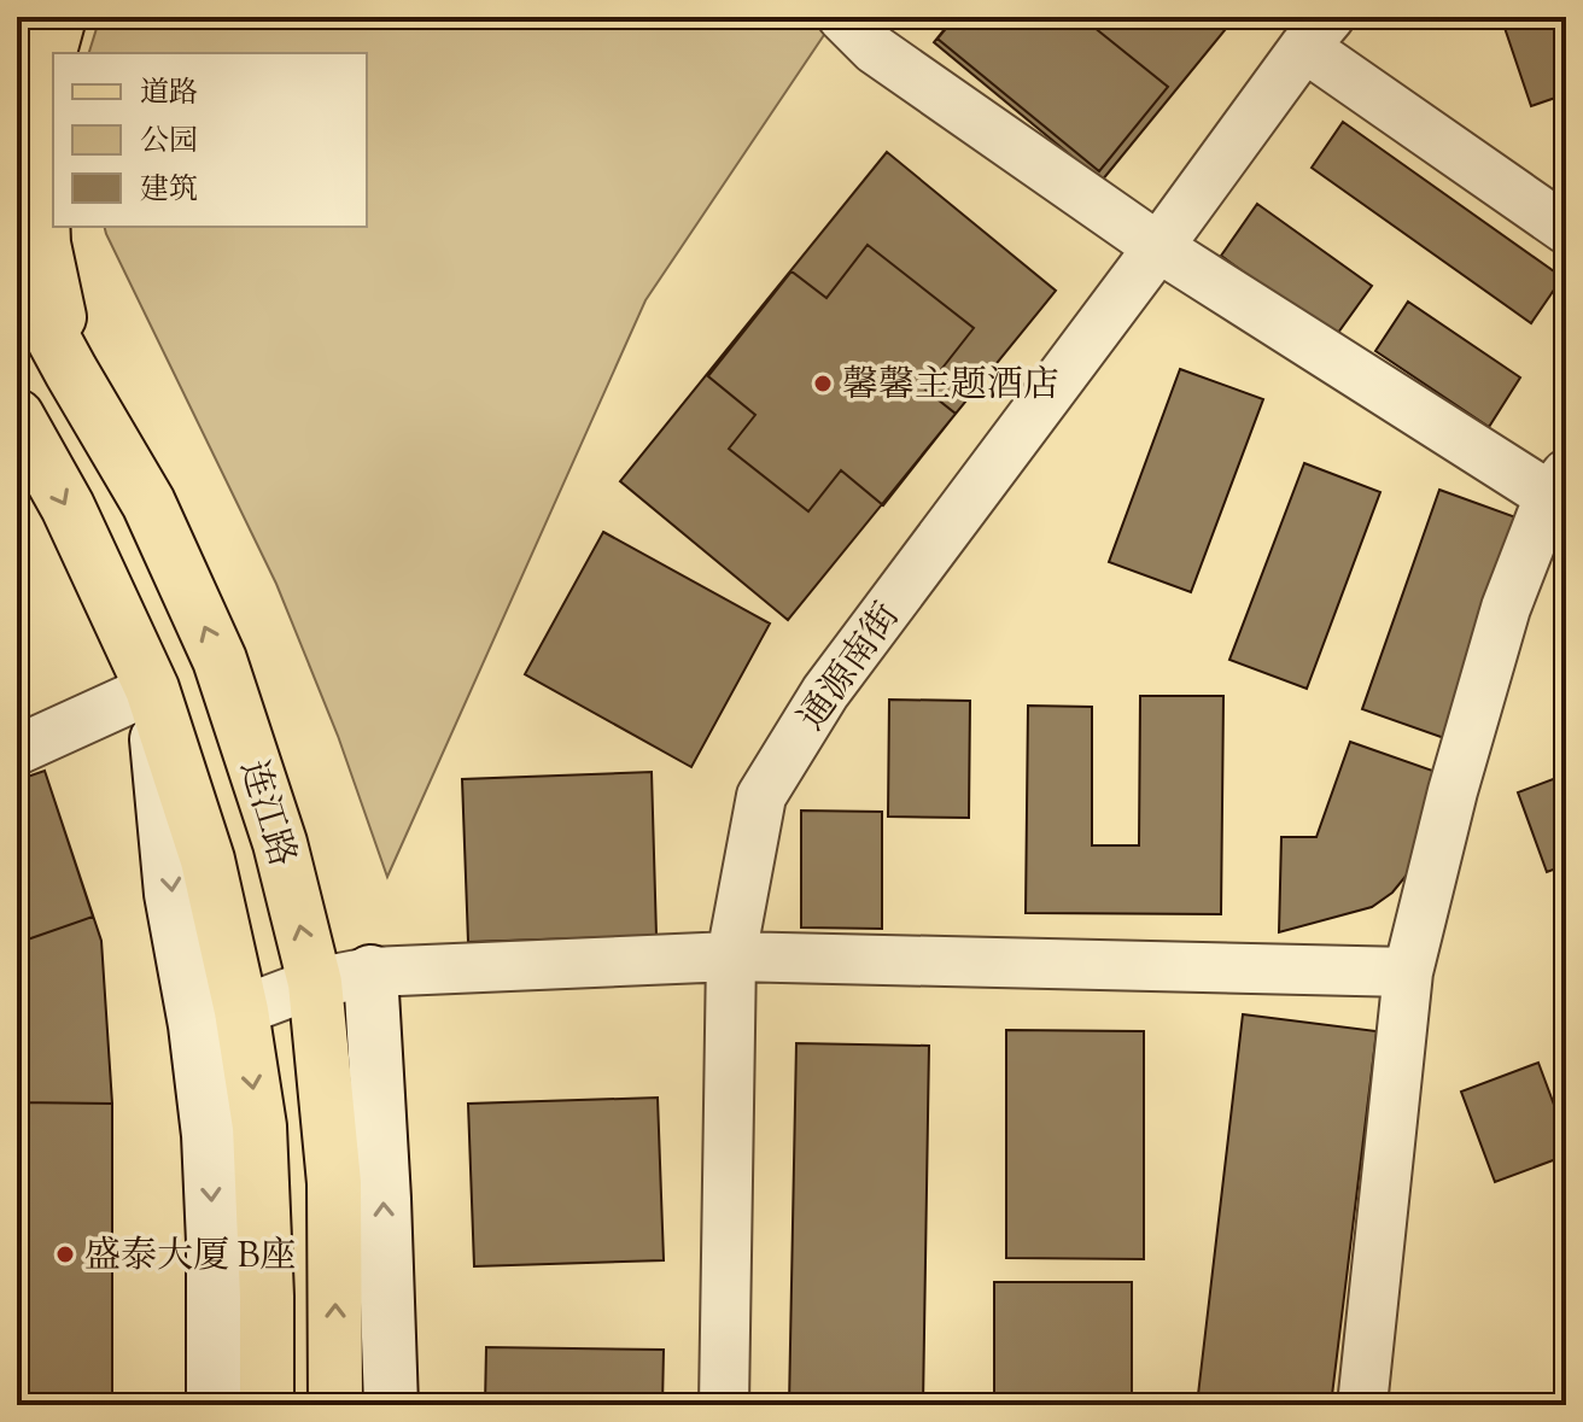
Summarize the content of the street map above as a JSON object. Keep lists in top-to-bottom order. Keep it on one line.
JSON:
{"streets":{"main road":["连江路"],"street":["通源南街"]},"places":["馨馨主题酒店","盛泰大厦 B座"],"legend":["道路","公园","建筑"]}
